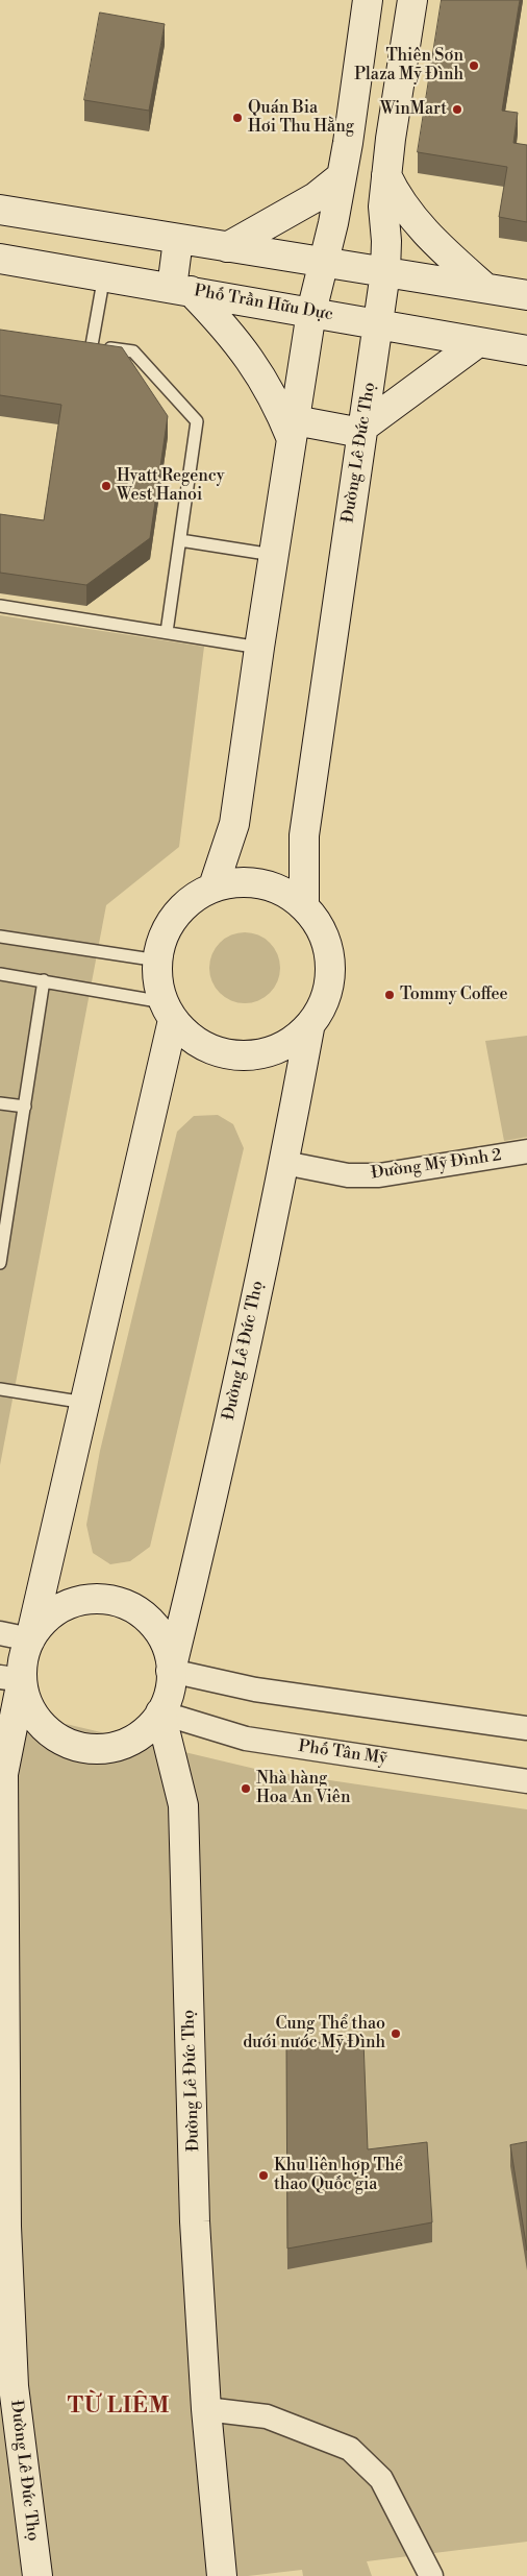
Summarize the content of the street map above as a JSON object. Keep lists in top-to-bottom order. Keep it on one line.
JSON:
{"streets":{"main road":["Phố Trần Hữu Dực","Đường Lê Đức Thọ"],"street":["Đường Mỹ Đình 2","Phố Tân Mỹ"]},"crossings":[["Phố Trần Hữu Dực","Đường Lê Đức Thọ"],["Đường Lê Đức Thọ","Đường Mỹ Đình 2"],["Đường Lê Đức Thọ","Phố Tân Mỹ"]],"districts":["TỪ LIÊM"],"places":["Thiên Sơn Plaza Mỹ Đình","WinMart","Quán Bia Hơi Thu Hằng","Hyatt Regency West Hanoi","Tommy Coffee","Nhà hàng Hoa An Viên","Cung Thể thao dưới nước Mỹ Đình","Khu liên hợp Thể thao Quốc gia"]}
